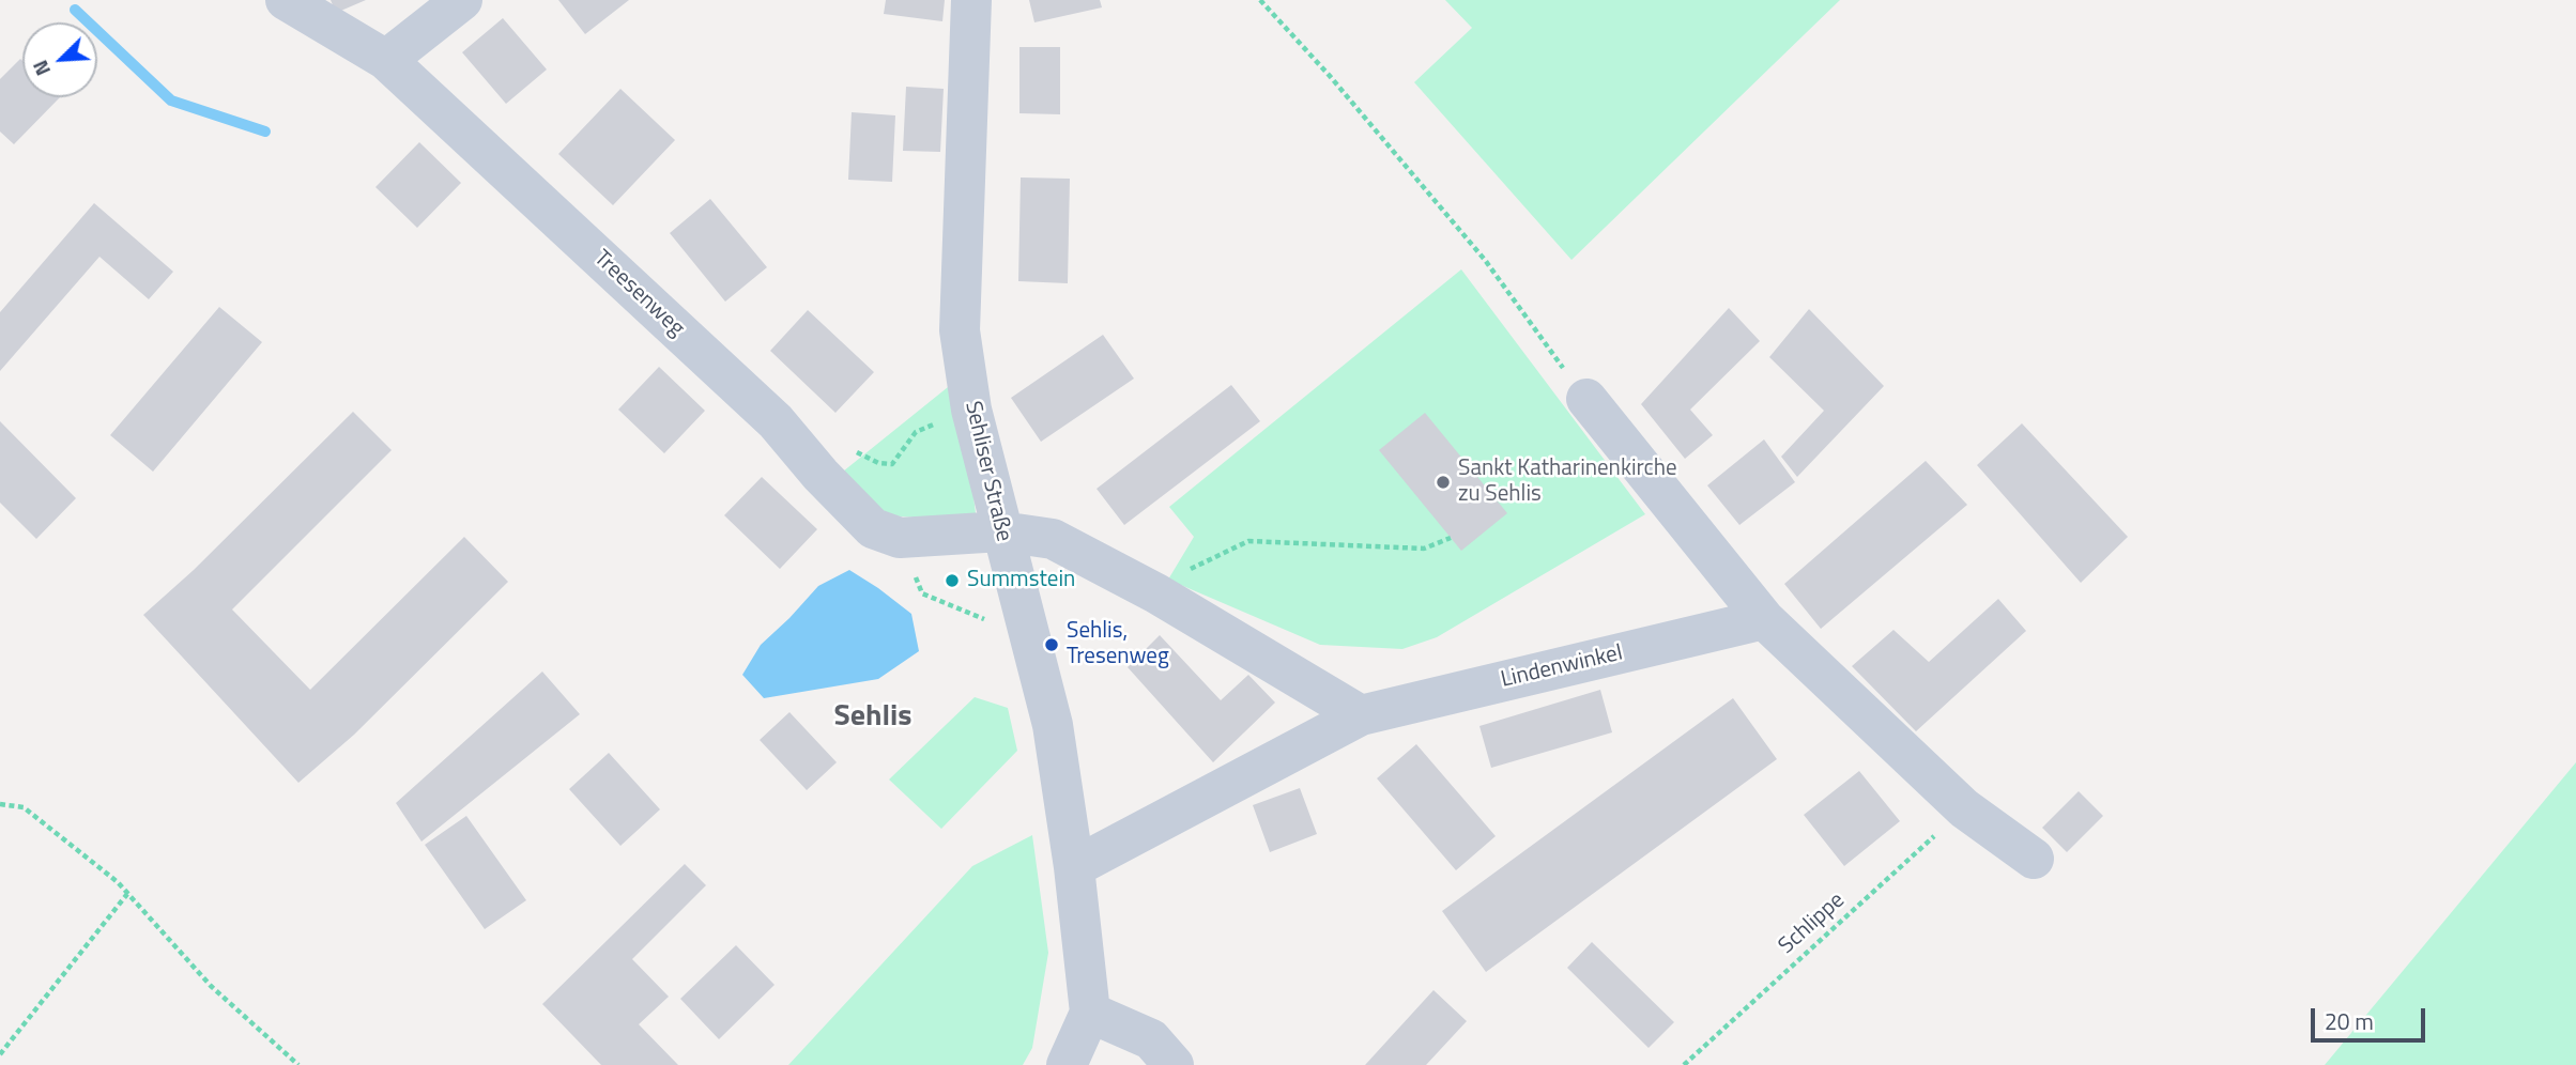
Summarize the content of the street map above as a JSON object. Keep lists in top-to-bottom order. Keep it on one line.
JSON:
{"streets":{"street":["Treesenweg","Sehliser Straße","Lindenwinkel"],"path":["Schlippe"]},"crossings":[["Treesenweg","Sehliser Straße"],["Sehliser Straße","Lindenwinkel"]],"districts":["Sehlis"],"places":["Sankt Katharinenkirche zu Sehlis","Summstein","Sehlis, Tresenweg"],"scale_bar":"20 m","north":"bottom left"}
